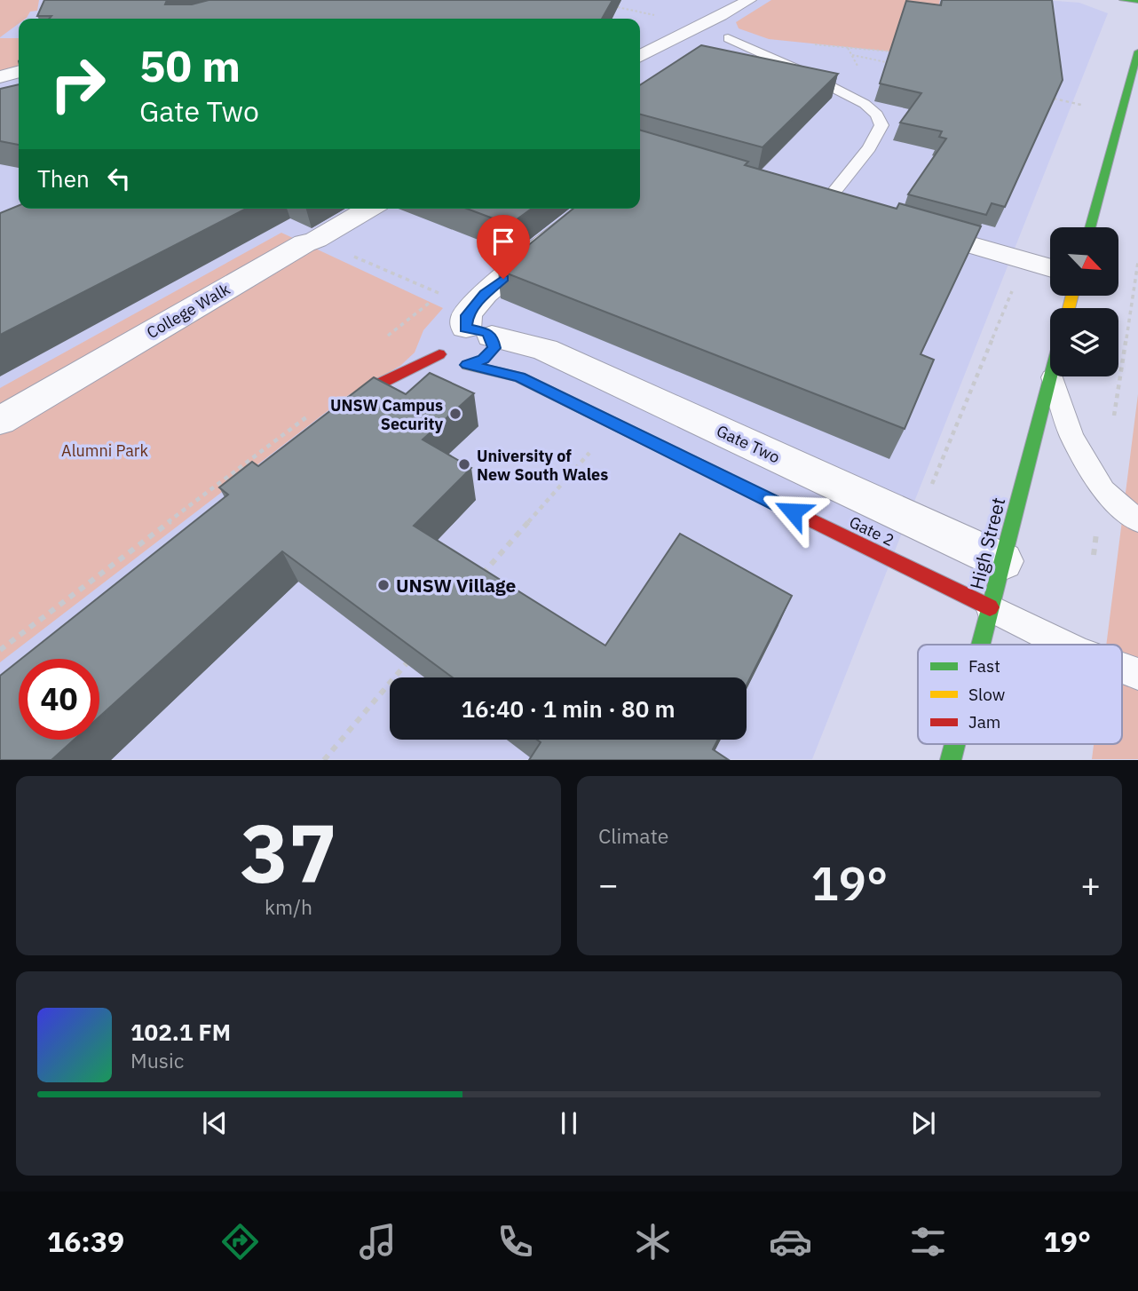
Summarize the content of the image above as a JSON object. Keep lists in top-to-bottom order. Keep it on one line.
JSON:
{"streets":{"street":["College Walk","Gate Two","Gate 2","High Street"]},"crossings":[["Gate Two","Gate 2"],["Gate Two","High Street"],["Gate 2","High Street"]],"parks":["Alumni Park"],"places":["UNSW Campus Security","University of New South Wales","UNSW Village"],"legend":["Fast","Slow","Jam"],"north":"bottom right","page":{"turn":["50 m","Gate Two"],"then":"Then","limit":"40","trip":"16:40 · 1 min · 80 m","tile":[["37","km/h"],"Climate"],"heat":["−","19°","+"],"song":["102.1 FM","Music"],"tabs":["16:39","19°"]}}
